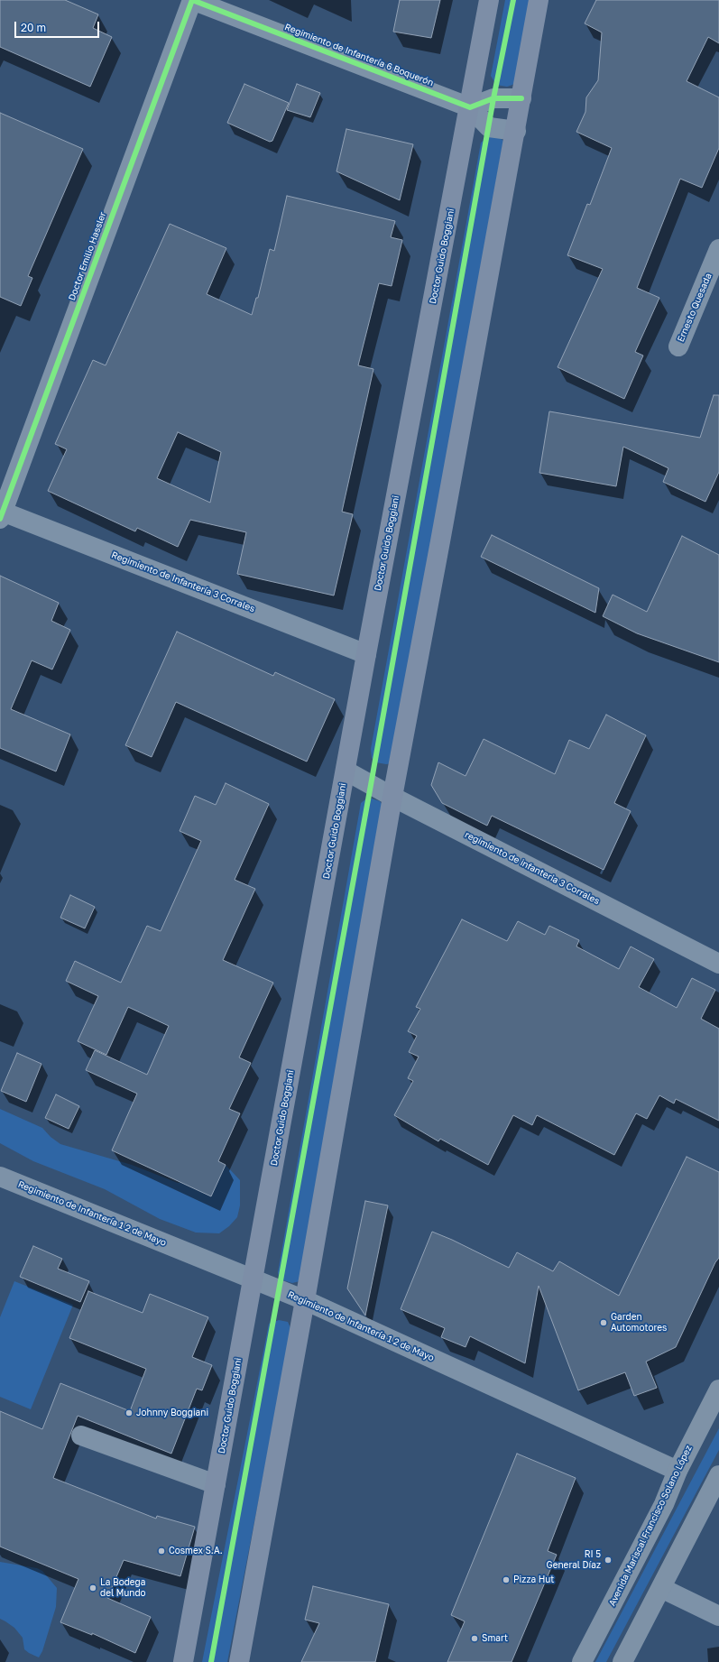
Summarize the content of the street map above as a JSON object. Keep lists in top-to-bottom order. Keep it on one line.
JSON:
{"streets":{"highway":["Avenida Mariscal Francisco Solano López"],"main road":["Doctor Guido Boggiani"],"street":["Regimiento de Infantería 6 Boquerón","Doctor Emilio Hassler","Ernesto Quesada","Regimiento de Infantería 3 Corrales","regimiento de infanteria 3 Corrales","Regimiento de Infantería 1 2 de Mayo"]},"crossings":[["Regimiento de Infantería 6 Boquerón","Doctor Emilio Hassler"],["Regimiento de Infantería 6 Boquerón","Doctor Guido Boggiani"],["Doctor Emilio Hassler","Regimiento de Infantería 3 Corrales"],["Doctor Guido Boggiani","Regimiento de Infantería 3 Corrales"],["Doctor Guido Boggiani","regimiento de infanteria 3 Corrales"],["Doctor Guido Boggiani","Regimiento de Infantería 1 2 de Mayo"],["Regimiento de Infantería 1 2 de Mayo","Avenida Mariscal Francisco Solano López"]],"places":["Garden Automotores","Johnny Boggiani","Cosmex S.A.","RI 5 General Díaz","Pizza Hut","La Bodega del Mundo","Smart"],"scale_bar":"20 m"}
